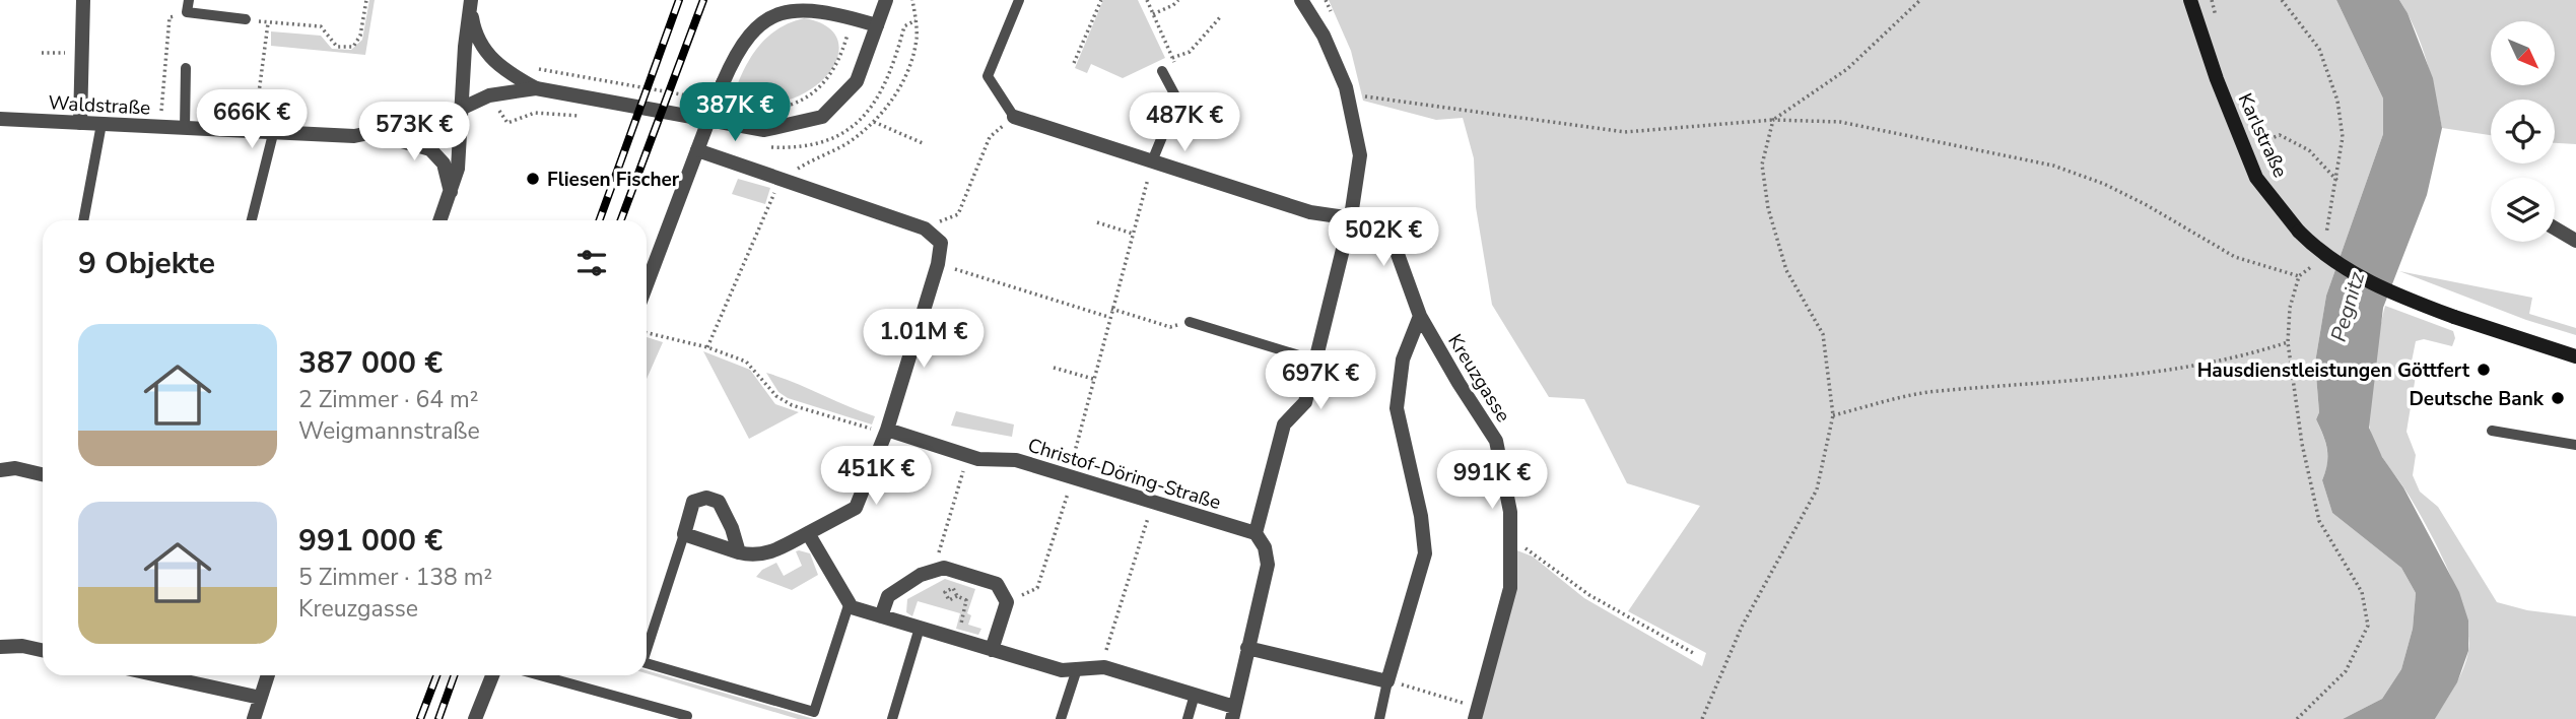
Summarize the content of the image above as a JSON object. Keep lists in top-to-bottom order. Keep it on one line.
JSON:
{"streets":{"main road":["Karlstraße"],"street":["Waldstraße","Kreuzgasse","Christof-Döring-Straße"]},"water":["Pegnitz"],"places":["Fliesen Fischer","Hausdienstleistungen Göttfert","Deutsche Bank"],"north":"bottom right","page":{"price":["387K €","666K €","487K €","573K €","502K €","1.01M €","697K €","451K €","991K €"],"heading":"9 Objekte","list":[{"name":"387 000 €","note":"2 Zimmer · 64 m² · Weigmannstraße"},{"name":"991 000 €","note":"5 Zimmer · 138 m² · Kreuzgasse"}]}}
